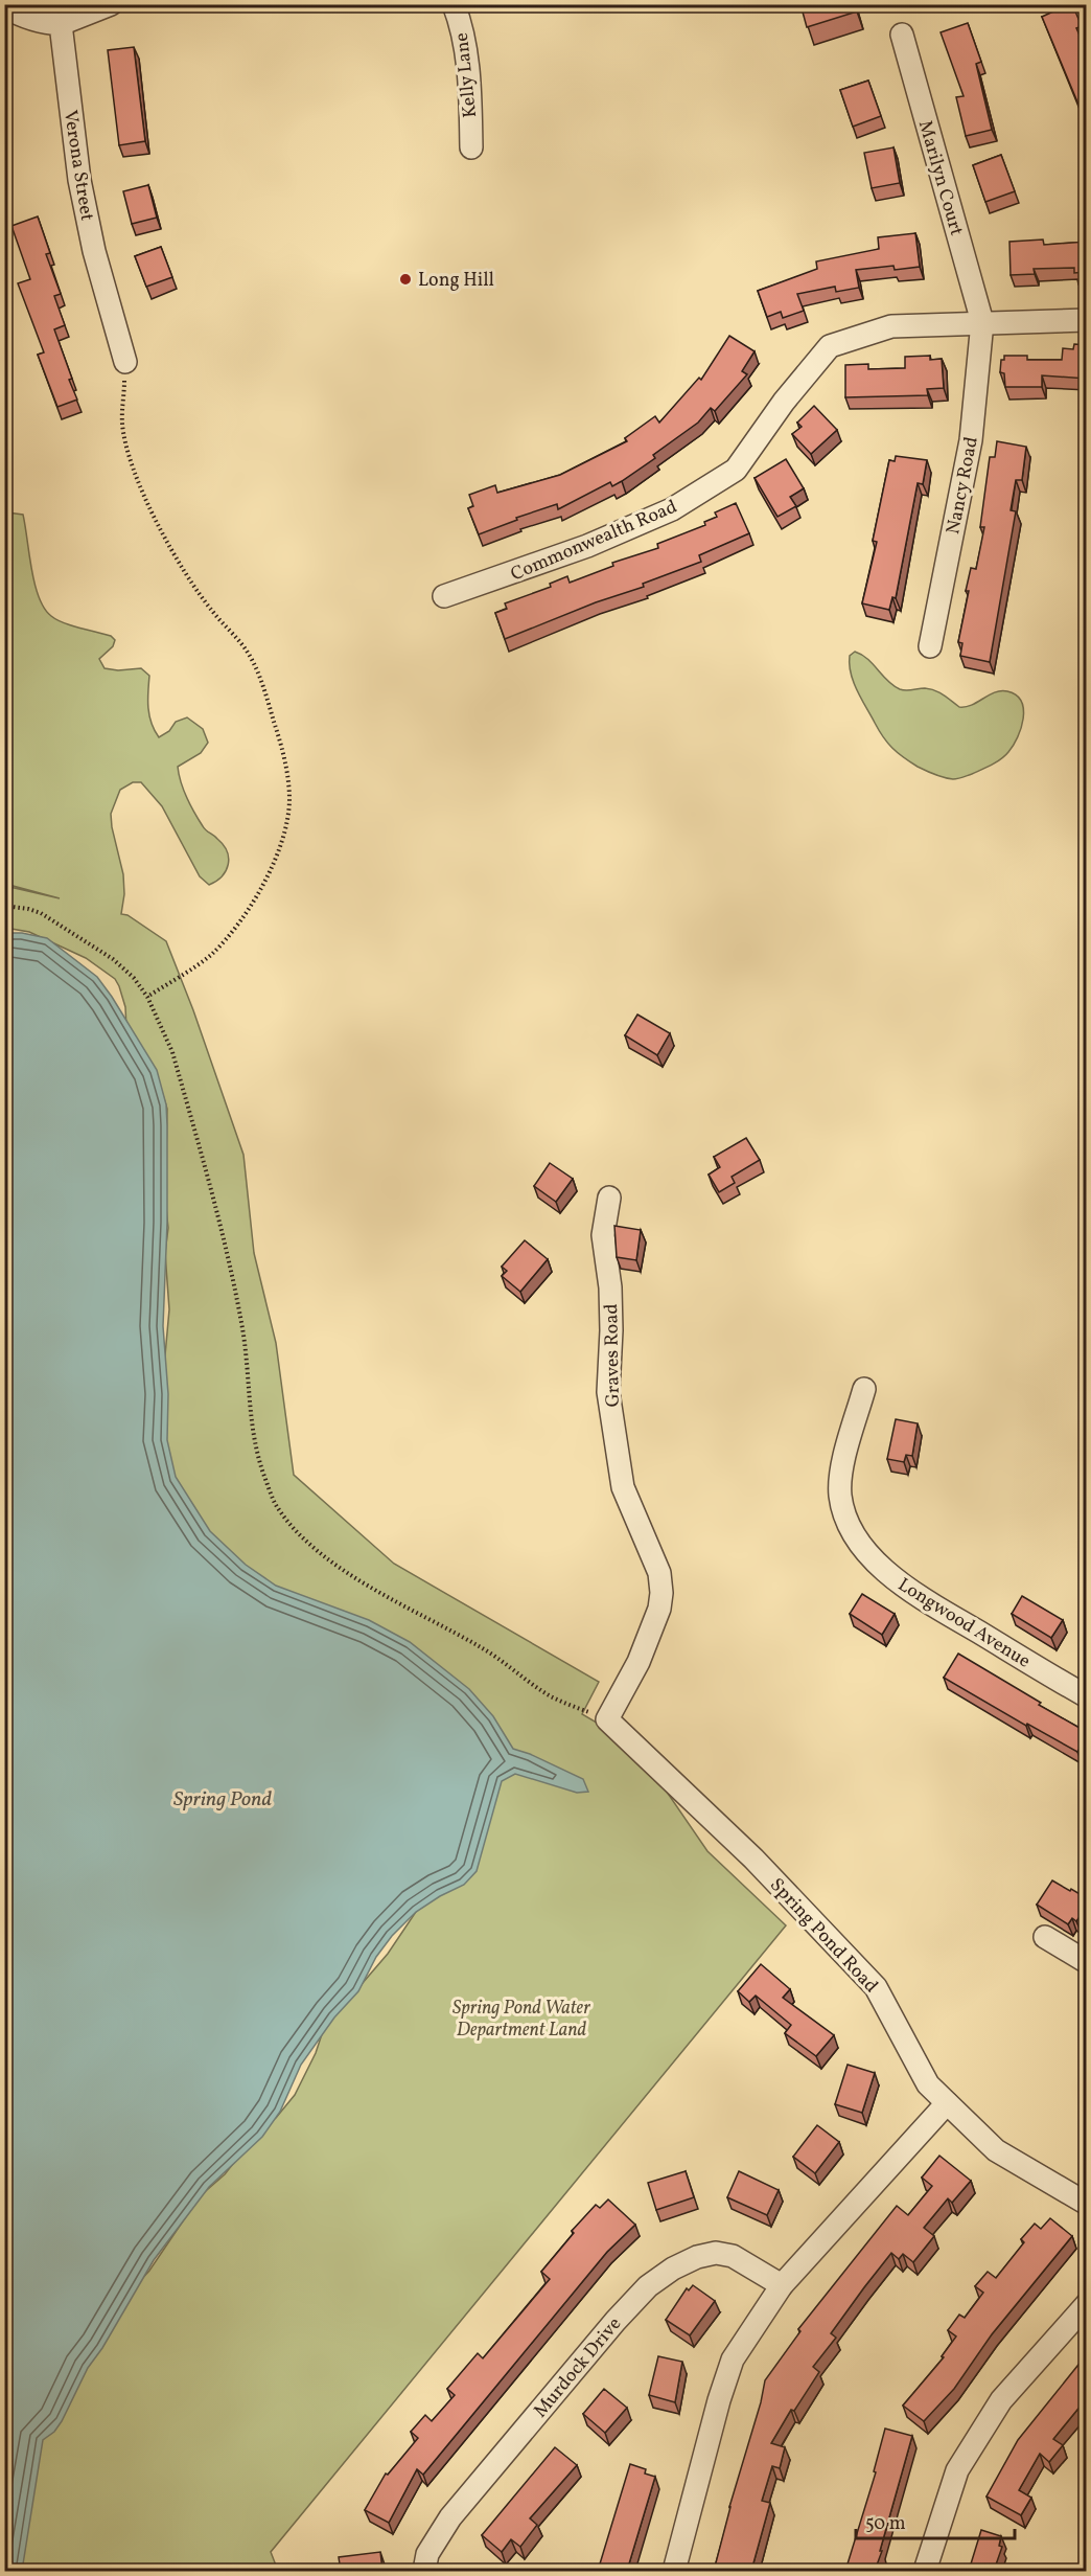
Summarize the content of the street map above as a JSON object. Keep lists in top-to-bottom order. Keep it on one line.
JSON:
{"streets":{"street":["Kelly Lane","Verona Street","Marilyn Court","Nancy Road","Commonwealth Road","Graves Road","Longwood Avenue","Spring Pond Road","Murdock Drive"]},"crossings":[["Marilyn Court","Nancy Road"],["Marilyn Court","Commonwealth Road"],["Nancy Road","Commonwealth Road"],["Graves Road","Spring Pond Road"]],"water":["Spring Pond"],"parks":["Spring Pond Water Department Land"],"places":["Long Hill"],"scale_bar":"50 m"}
